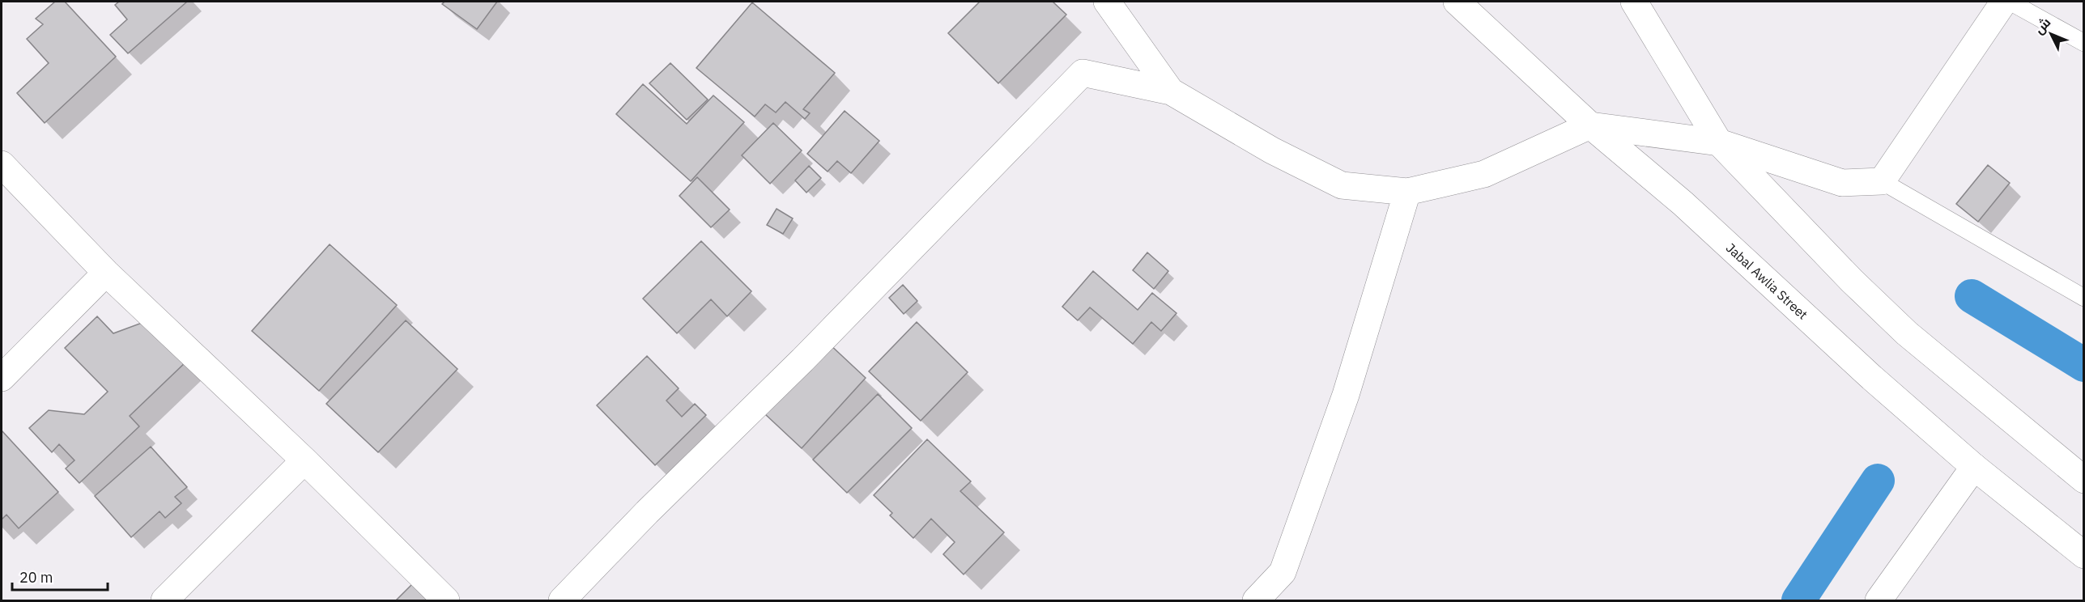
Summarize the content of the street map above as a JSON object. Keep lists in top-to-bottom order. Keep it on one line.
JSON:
{"streets":{"main road":["Jabal Awlia Street"]},"scale_bar":"20 m","north":"top left"}
